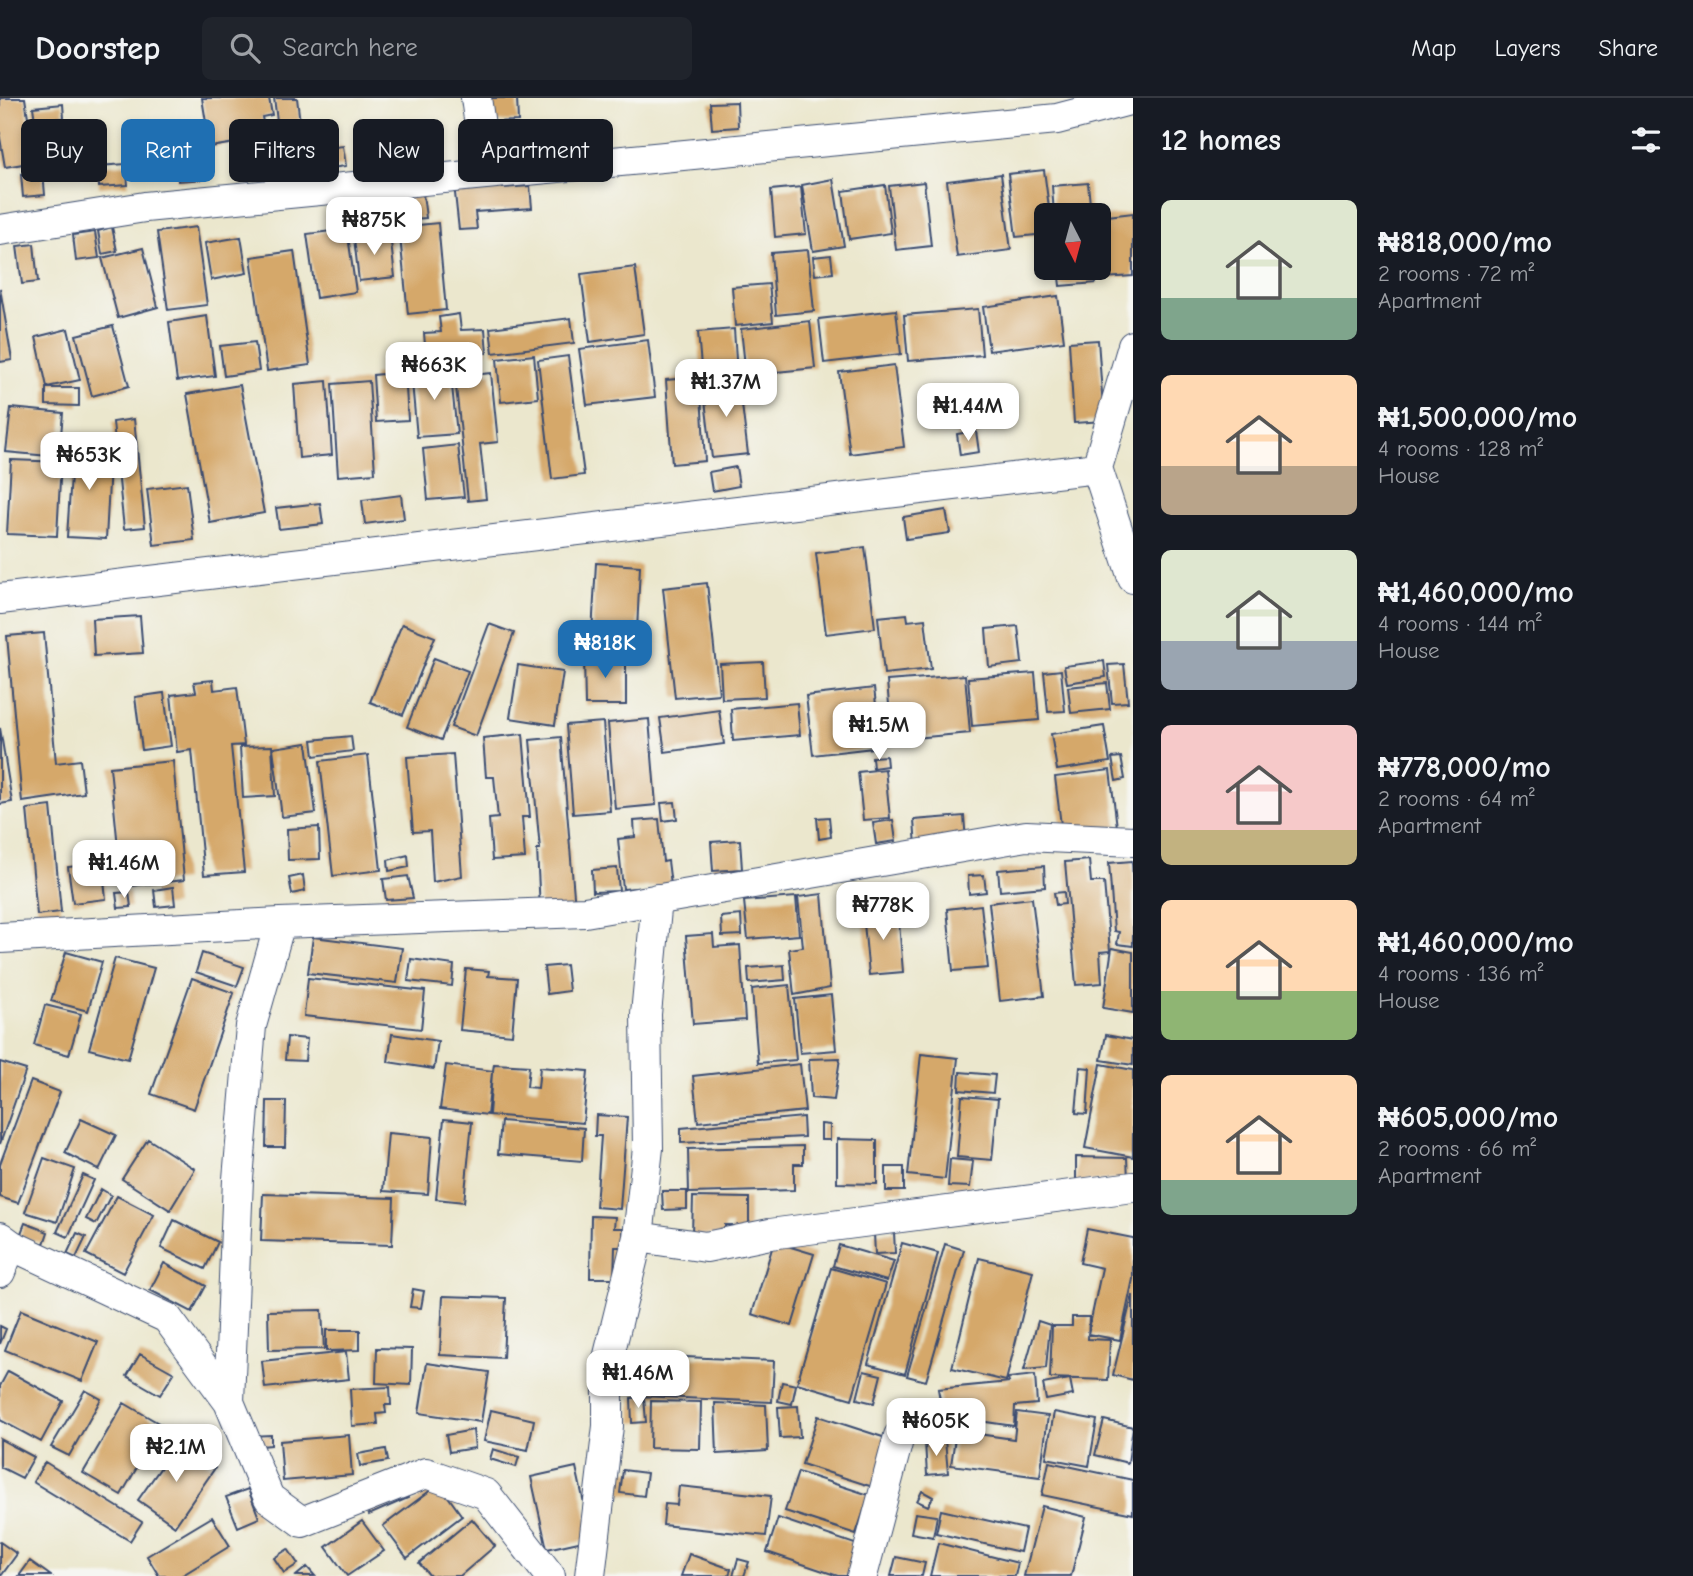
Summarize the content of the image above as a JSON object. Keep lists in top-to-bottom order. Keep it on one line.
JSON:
{"north":"bottom","page":{"header":"Doorstep","search":"Search here","nav":["Map","Layers","Share"],"heading":"12 homes","chip":["Buy","Rent","Filters","New","Apartment"],"list":[{"name":"₦818,000/mo","note":"2 rooms · 72 m² · Apartment"},{"name":"₦1,500,000/mo","note":"4 rooms · 128 m² · House"},{"name":"₦1,460,000/mo","note":"4 rooms · 144 m² · House"},{"name":"₦778,000/mo","note":"2 rooms · 64 m² · Apartment"},{"name":"₦1,460,000/mo","note":"4 rooms · 136 m² · House"},{"name":"₦605,000/mo","note":"2 rooms · 66 m² · Apartment"}],"price":["₦875K","₦663K","₦1.37M","₦1.44M","₦653K","₦818K","₦1.5M","₦1.46M","₦778K","₦1.46M","₦605K","₦2.1M"]}}
